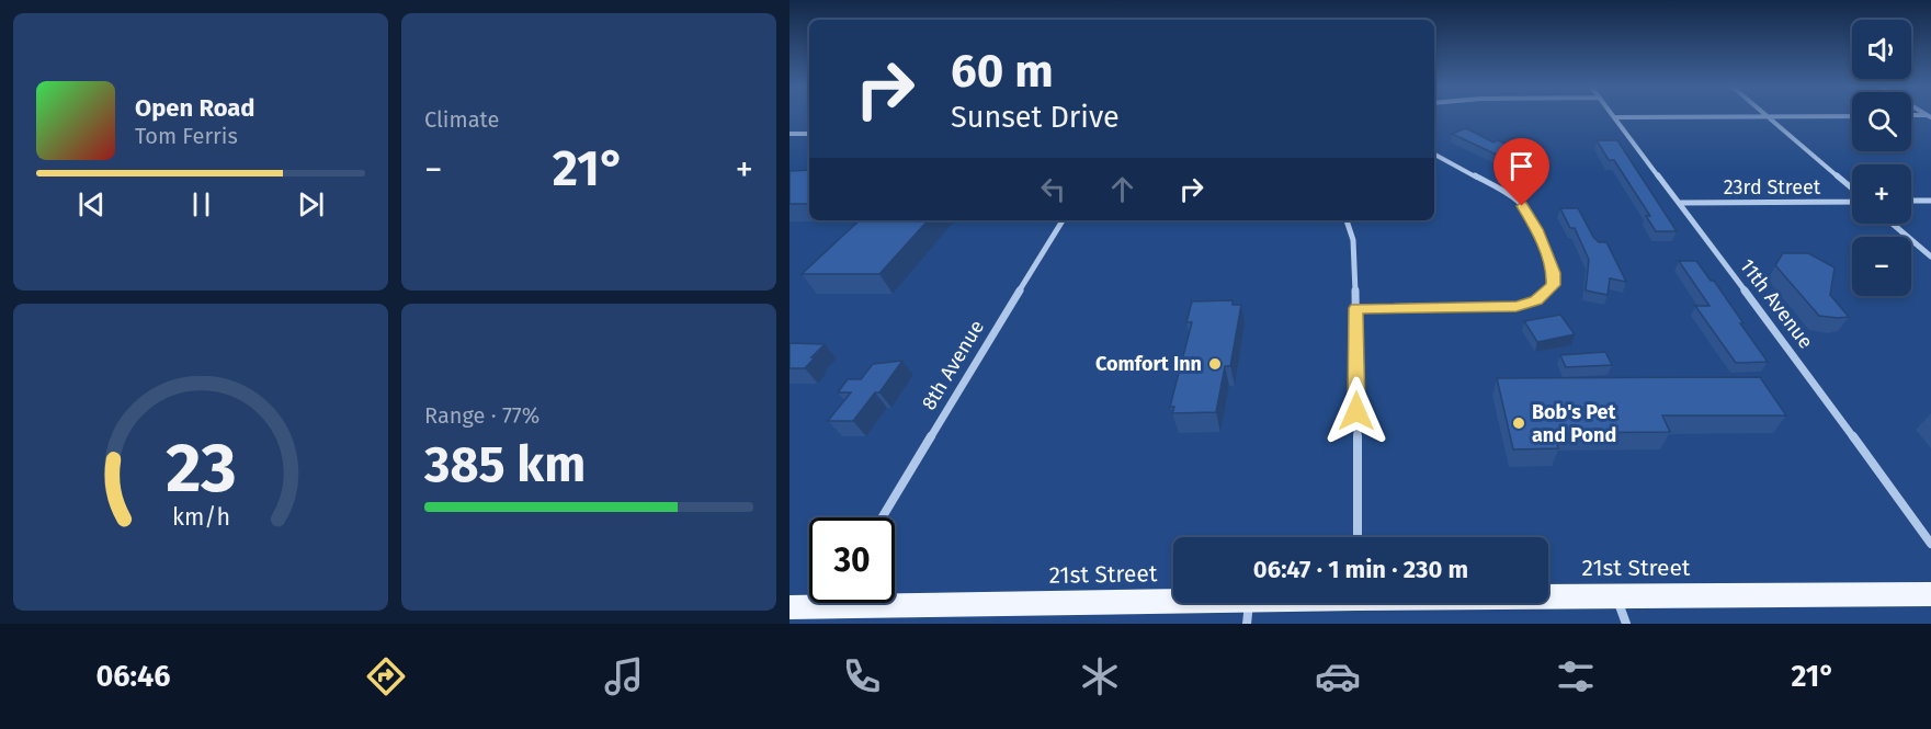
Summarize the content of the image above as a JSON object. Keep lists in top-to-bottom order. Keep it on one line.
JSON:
{"streets":{"main road":["21st Street"],"street":["23rd Street","11th Avenue","8th Avenue"]},"crossings":[["23rd Street","11th Avenue"]],"places":["Comfort Inn","Bob's Pet and Pond"],"page":{"tile":["Climate",["Range · 77%","385 km"]],"map_buttons":["+","−"],"turn":["60 m","Sunset Drive"],"song":["Open Road","Tom Ferris"],"heat":["−","21°","+"],"limit":"30","trip":"06:47 · 1 min · 230 m","tabs":["06:46","21°"],"gauge":["23","km/h"]}}
